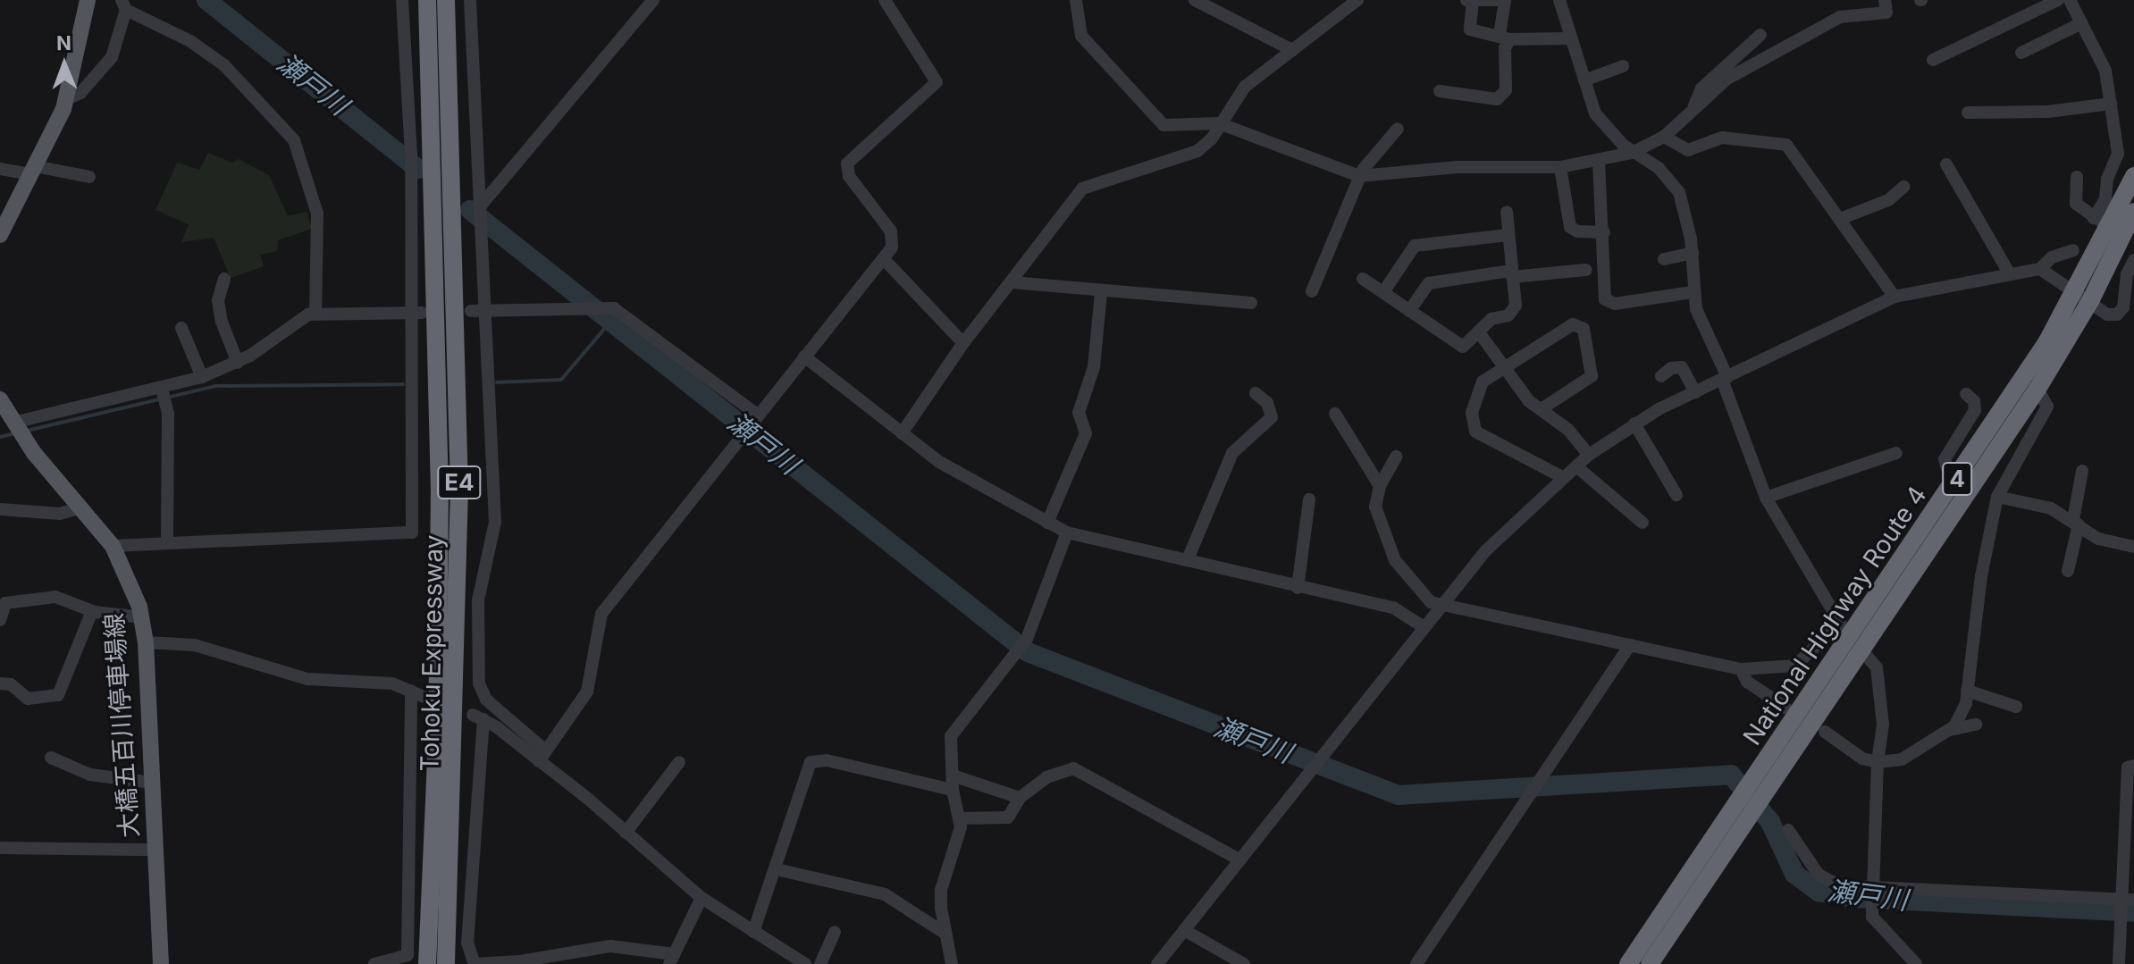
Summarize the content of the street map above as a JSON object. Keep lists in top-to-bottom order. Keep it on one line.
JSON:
{"streets":{"highway":["4","E4","National Highway Route 4","Tohoku Expressway"],"main road":["大橋五百川停車場線"]},"water":["瀬戸川"],"north":"top"}
